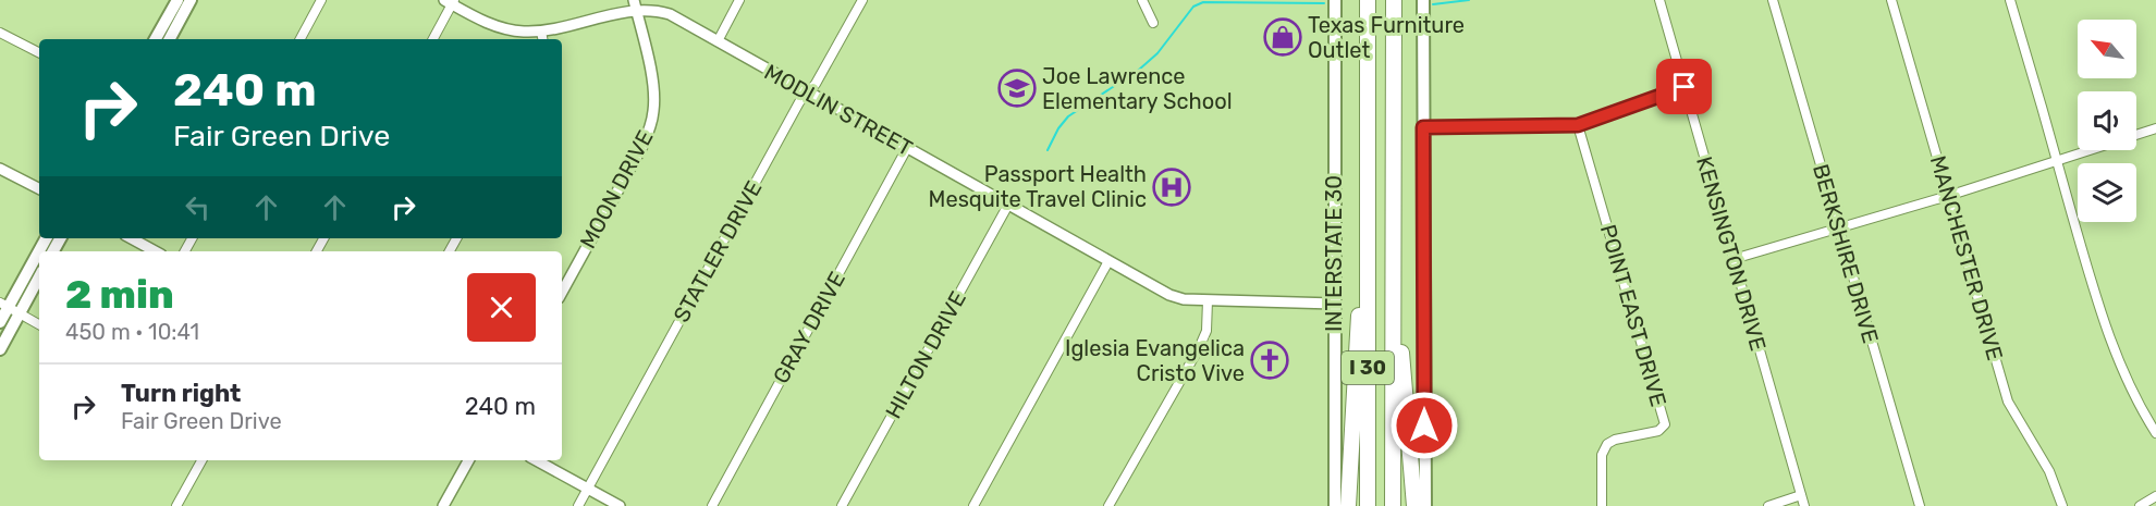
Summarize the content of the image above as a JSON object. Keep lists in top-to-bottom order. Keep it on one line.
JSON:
{"streets":{"highway":["I 30"],"main road":["INTERSTATE 30"],"street":["MODLIN STREET","MOON DRIVE","STATLER DRIVE","KENSINGTON DRIVE","BERKSHIRE DRIVE","MANCHESTER DRIVE","POINT EAST DRIVE","GRAY DRIVE","HILTON DRIVE"]},"crossings":[["MODLIN STREET","MOON DRIVE"],["MODLIN STREET","STATLER DRIVE"],["MODLIN STREET","INTERSTATE 30"],["MODLIN STREET","GRAY DRIVE"],["MODLIN STREET","HILTON DRIVE"]],"places":{"shop":["Texas Furniture Outlet"],"school or university":["Joe Lawrence Elementary School"],"hospital":["Passport Health Mesquite Travel Clinic"],"church":["Iglesia Evangelica Cristo Vive"]},"north":"top left","page":{"turn":["240 m","Fair Green Drive"],"heading":["2 min","450 m · 10:41"],"list":[{"name":"Turn right","note":"Fair Green Drive","value":"240 m"}]}}
